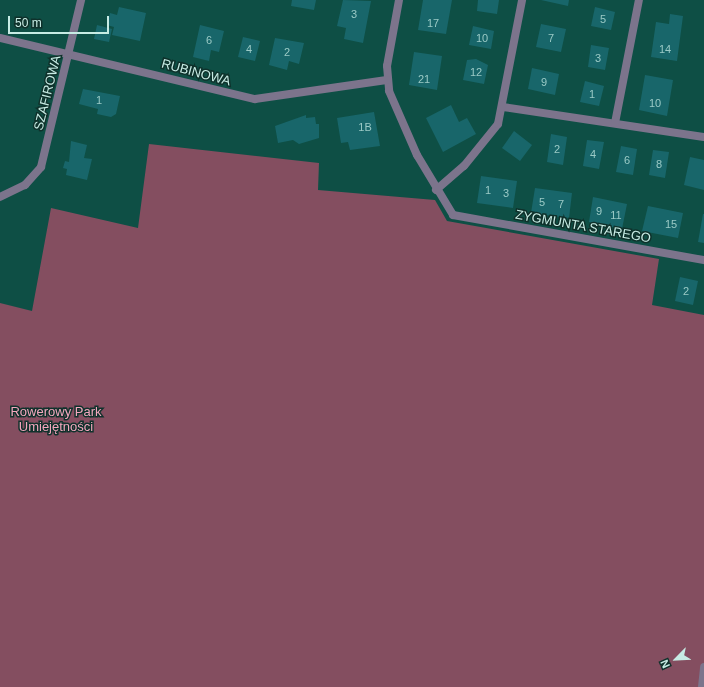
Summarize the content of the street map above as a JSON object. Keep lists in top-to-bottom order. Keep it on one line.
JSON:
{"streets":{"street":["RUBINOWA","SZAFIROWA","ZYGMUNTA STAREGO"]},"crossings":[["RUBINOWA","SZAFIROWA"]],"parks":["Rowerowy Park Umiejętności"],"house_numbers":["3","5","17","10","7","6","4","14","2","3","12","21","9","1","1","10","1B","2","4","6","8","1","3","5","7","9","11","15","2"],"scale_bar":"50 m","north":"bottom left"}
